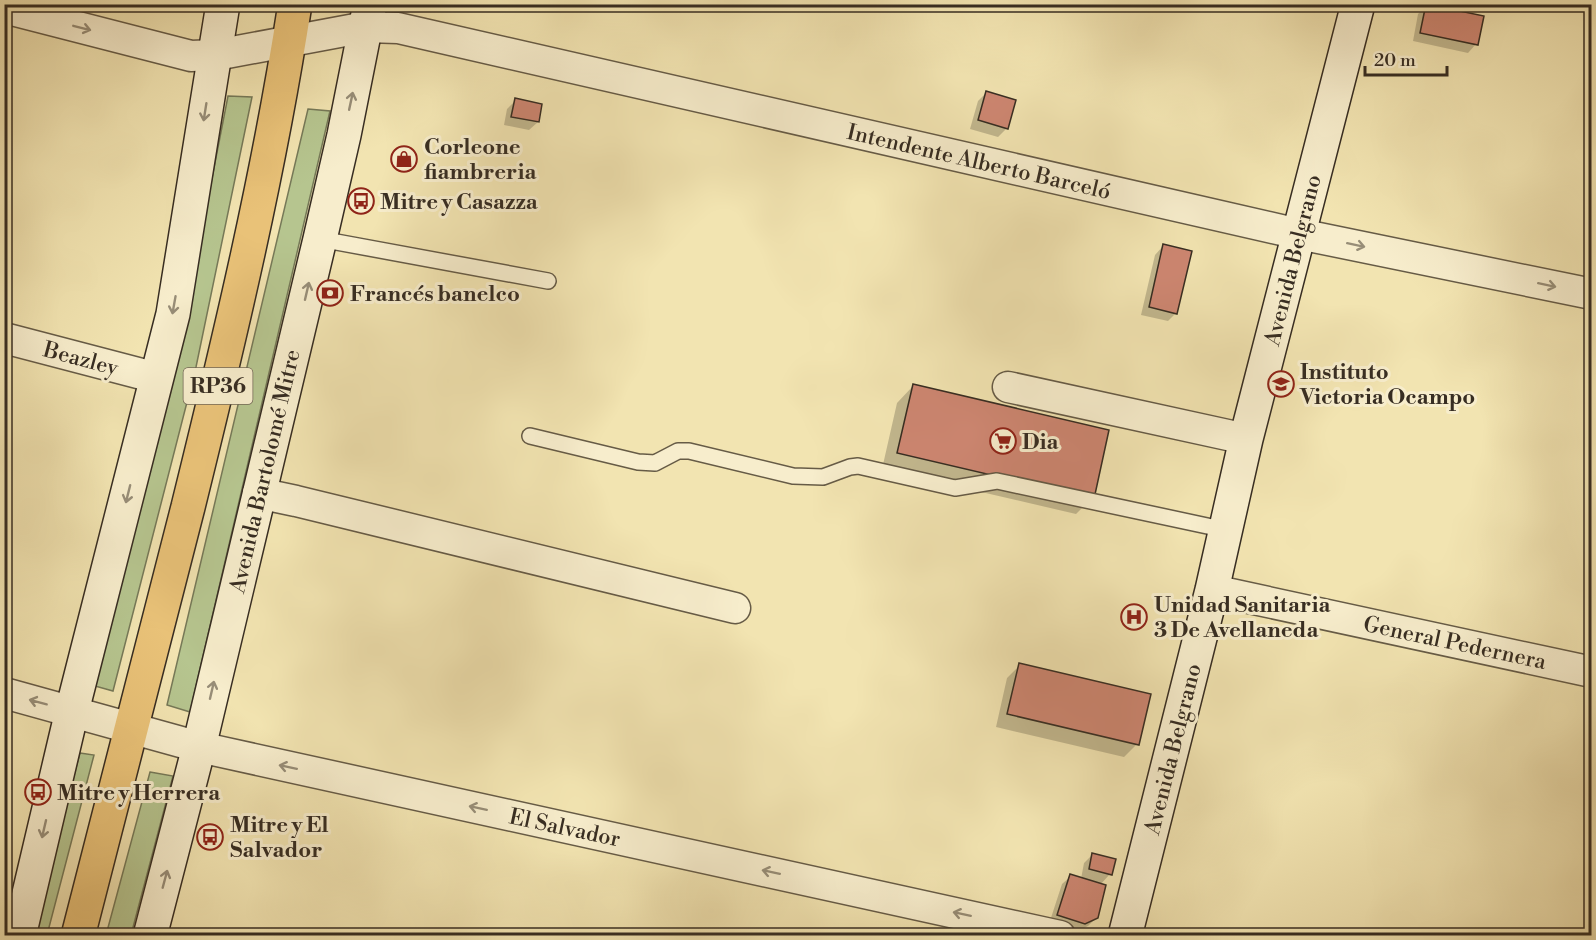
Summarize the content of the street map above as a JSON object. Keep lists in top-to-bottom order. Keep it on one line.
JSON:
{"streets":{"main road":["RP36"],"street":["Intendente Alberto Barceló","Avenida Belgrano","Beazley","Avenida Bartolomé Mitre","General Pedernera","El Salvador"]},"crossings":[["Intendente Alberto Barceló","Avenida Belgrano"],["Intendente Alberto Barceló","RP36"],["Intendente Alberto Barceló","Avenida Bartolomé Mitre"],["Avenida Belgrano","General Pedernera"],["RP36","El Salvador"],["Avenida Bartolomé Mitre","El Salvador"]],"places":{"shop":["Corleone fiambreria"],"bus stop":["Mitre y Casazza","Mitre y Herrera","Mitre y El Salvador"],"bank":["Francés banelco"],"school or university":["Instituto Victoria Ocampo"],"supermarket":["Dia"],"hospital":["Unidad Sanitaria 3 De Avellaneda"]},"scale_bar":"20 m"}
